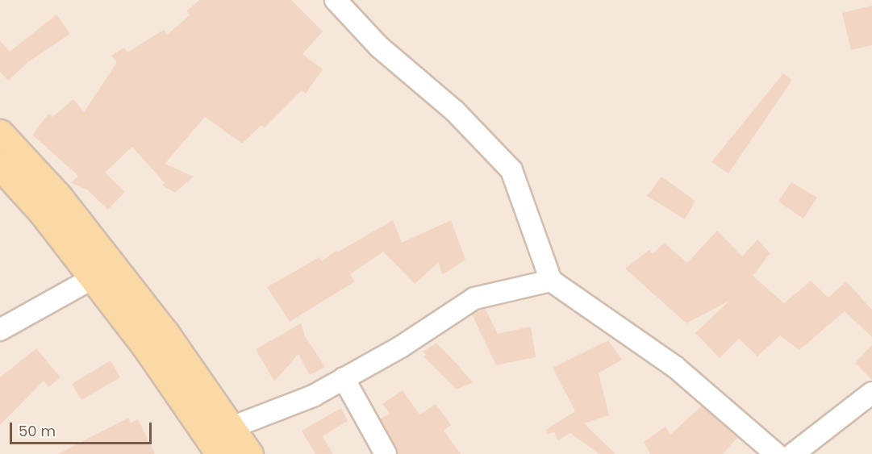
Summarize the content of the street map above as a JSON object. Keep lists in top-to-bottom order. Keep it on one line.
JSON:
{"scale_bar":"50 m"}
